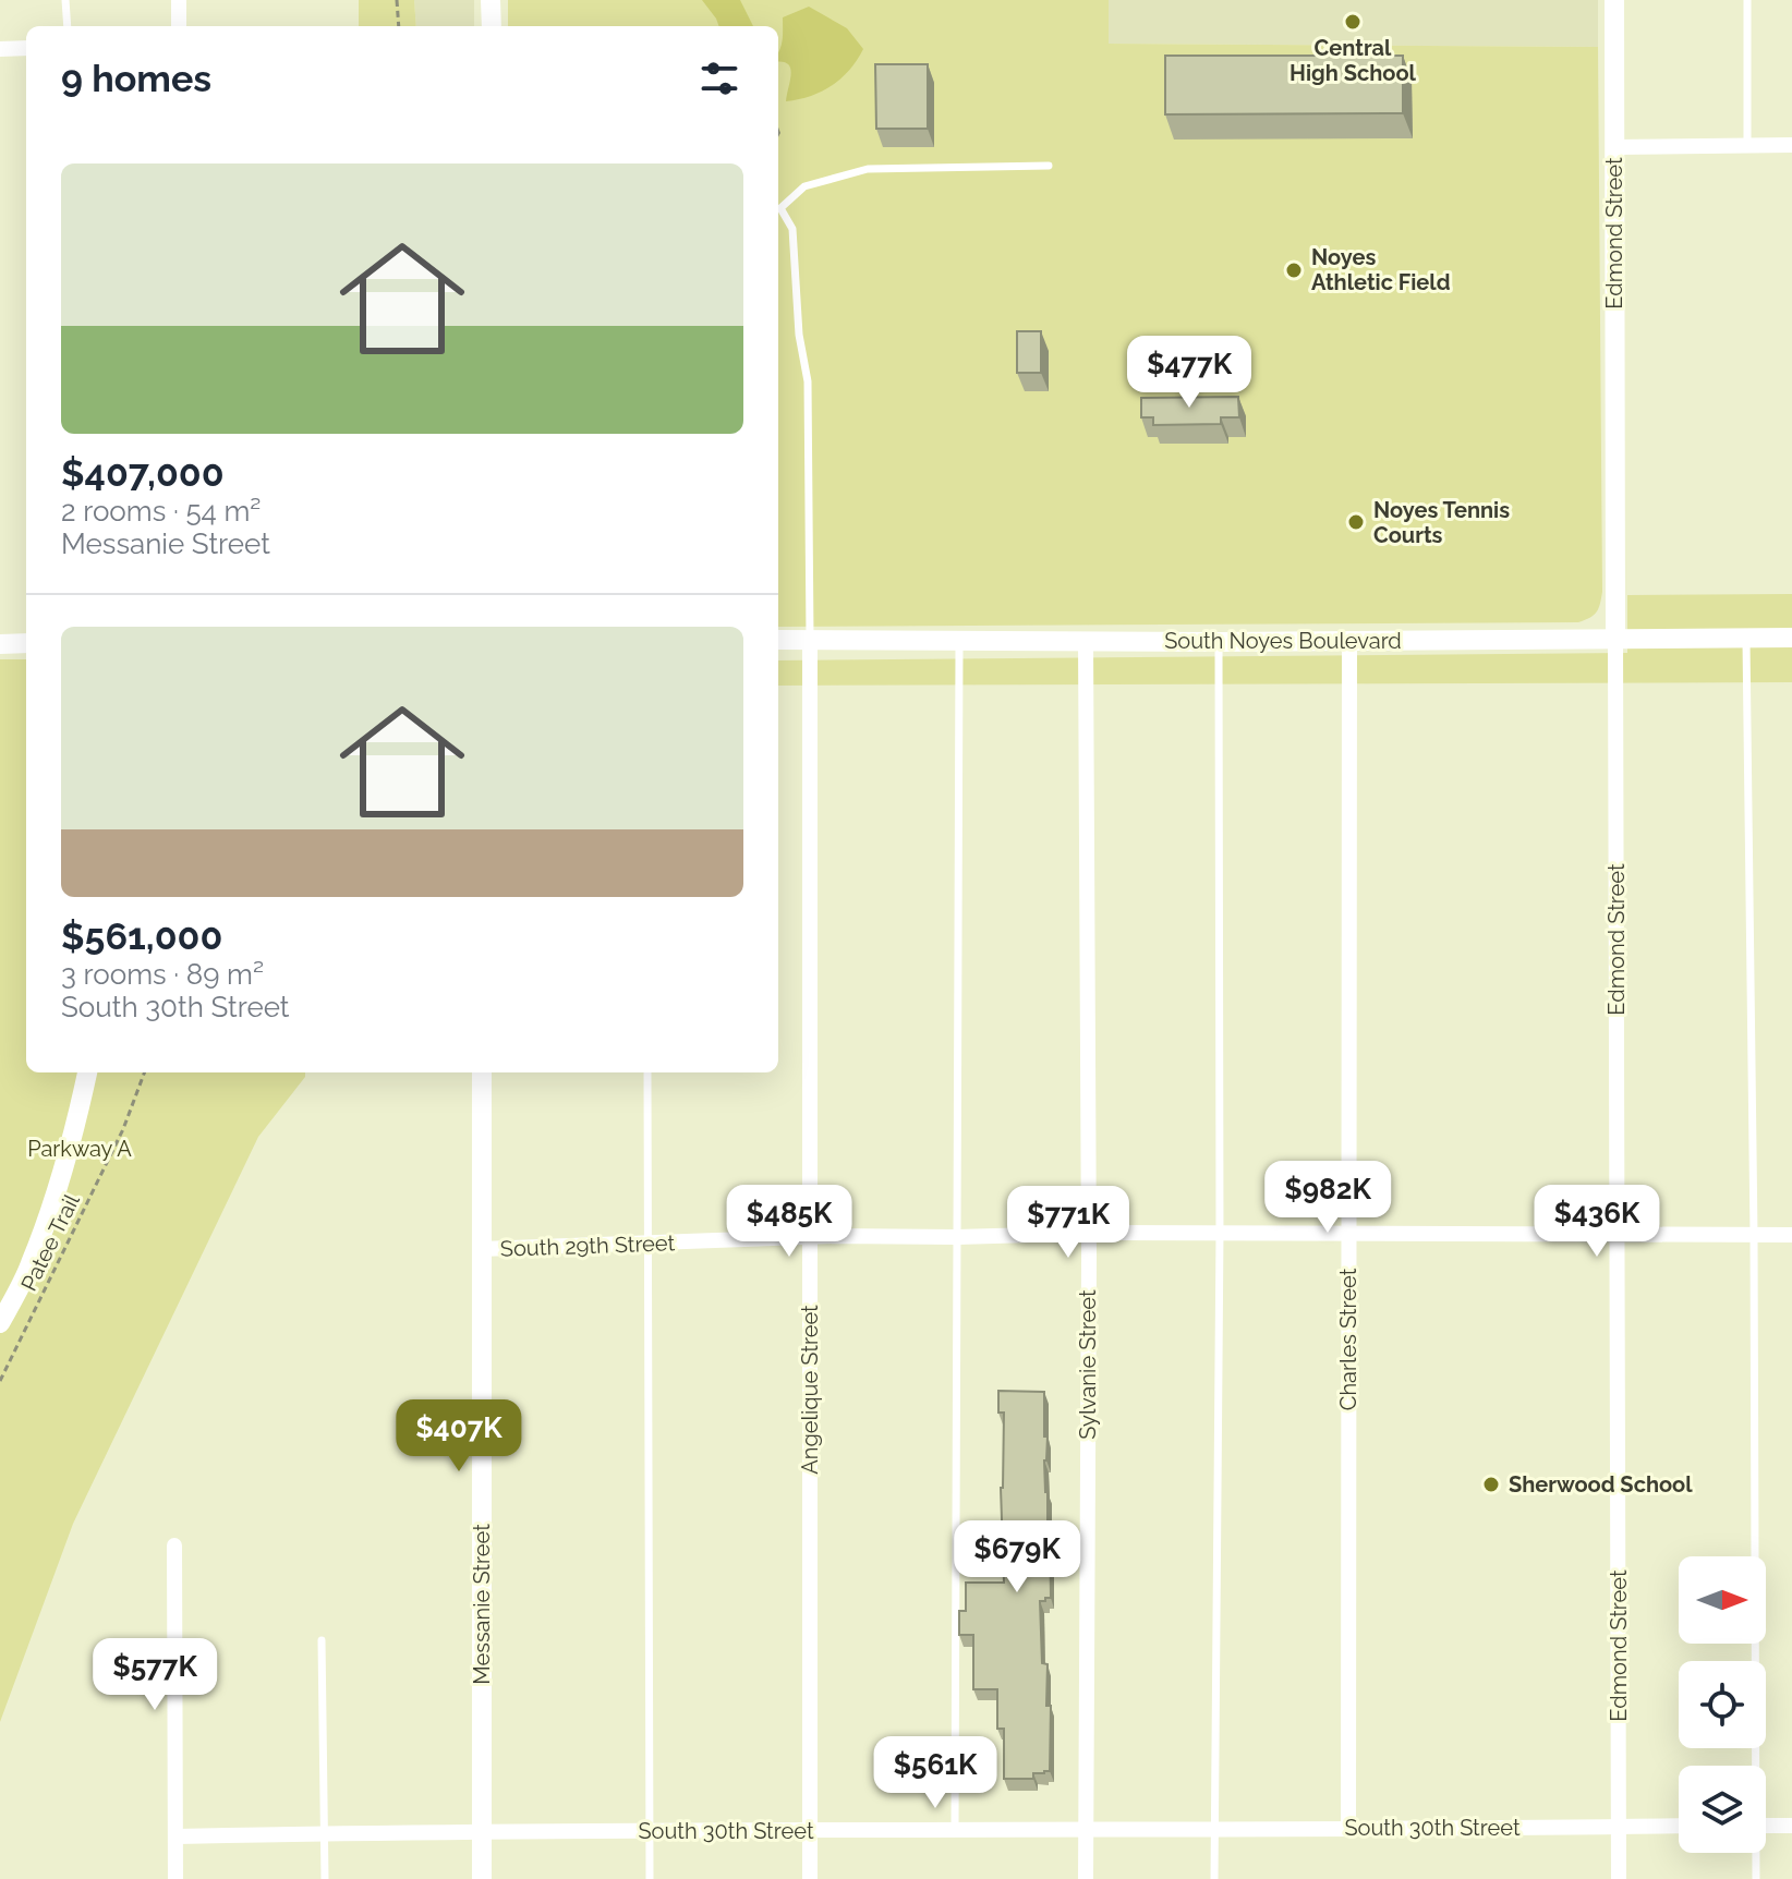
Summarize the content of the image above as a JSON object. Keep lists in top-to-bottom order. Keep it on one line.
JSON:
{"streets":{"street":["Edmond Street","South Noyes Boulevard","South 29th Street","Charles Street","Sylvanie Street","Angelique Street","Messanie Street","South 30th Street"],"path":["Patee Trail"]},"crossings":[["Edmond Street","South Noyes Boulevard"],["Edmond Street","South 29th Street"],["Edmond Street","South 30th Street"],["South Noyes Boulevard","Charles Street"],["South Noyes Boulevard","Sylvanie Street"],["South Noyes Boulevard","Angelique Street"],["South 29th Street","Charles Street"],["South 29th Street","Sylvanie Street"],["South 29th Street","Angelique Street"],["South 29th Street","Messanie Street"],["Charles Street","South 30th Street"],["Sylvanie Street","South 30th Street"],["Angelique Street","South 30th Street"],["Messanie Street","South 30th Street"]],"parks":["Parkway A"],"places":["Central High School","Noyes Athletic Field","Noyes Tennis Courts","Sherwood School"],"north":"right","page":{"heading":"9 homes","list":[{"name":"$407,000","note":"2 rooms · 54 m² · Messanie Street"},{"name":"$561,000","note":"3 rooms · 89 m² · South 30th Street"}],"price":["$477K","$982K","$485K","$436K","$771K","$407K","$679K","$577K","$561K"]}}
